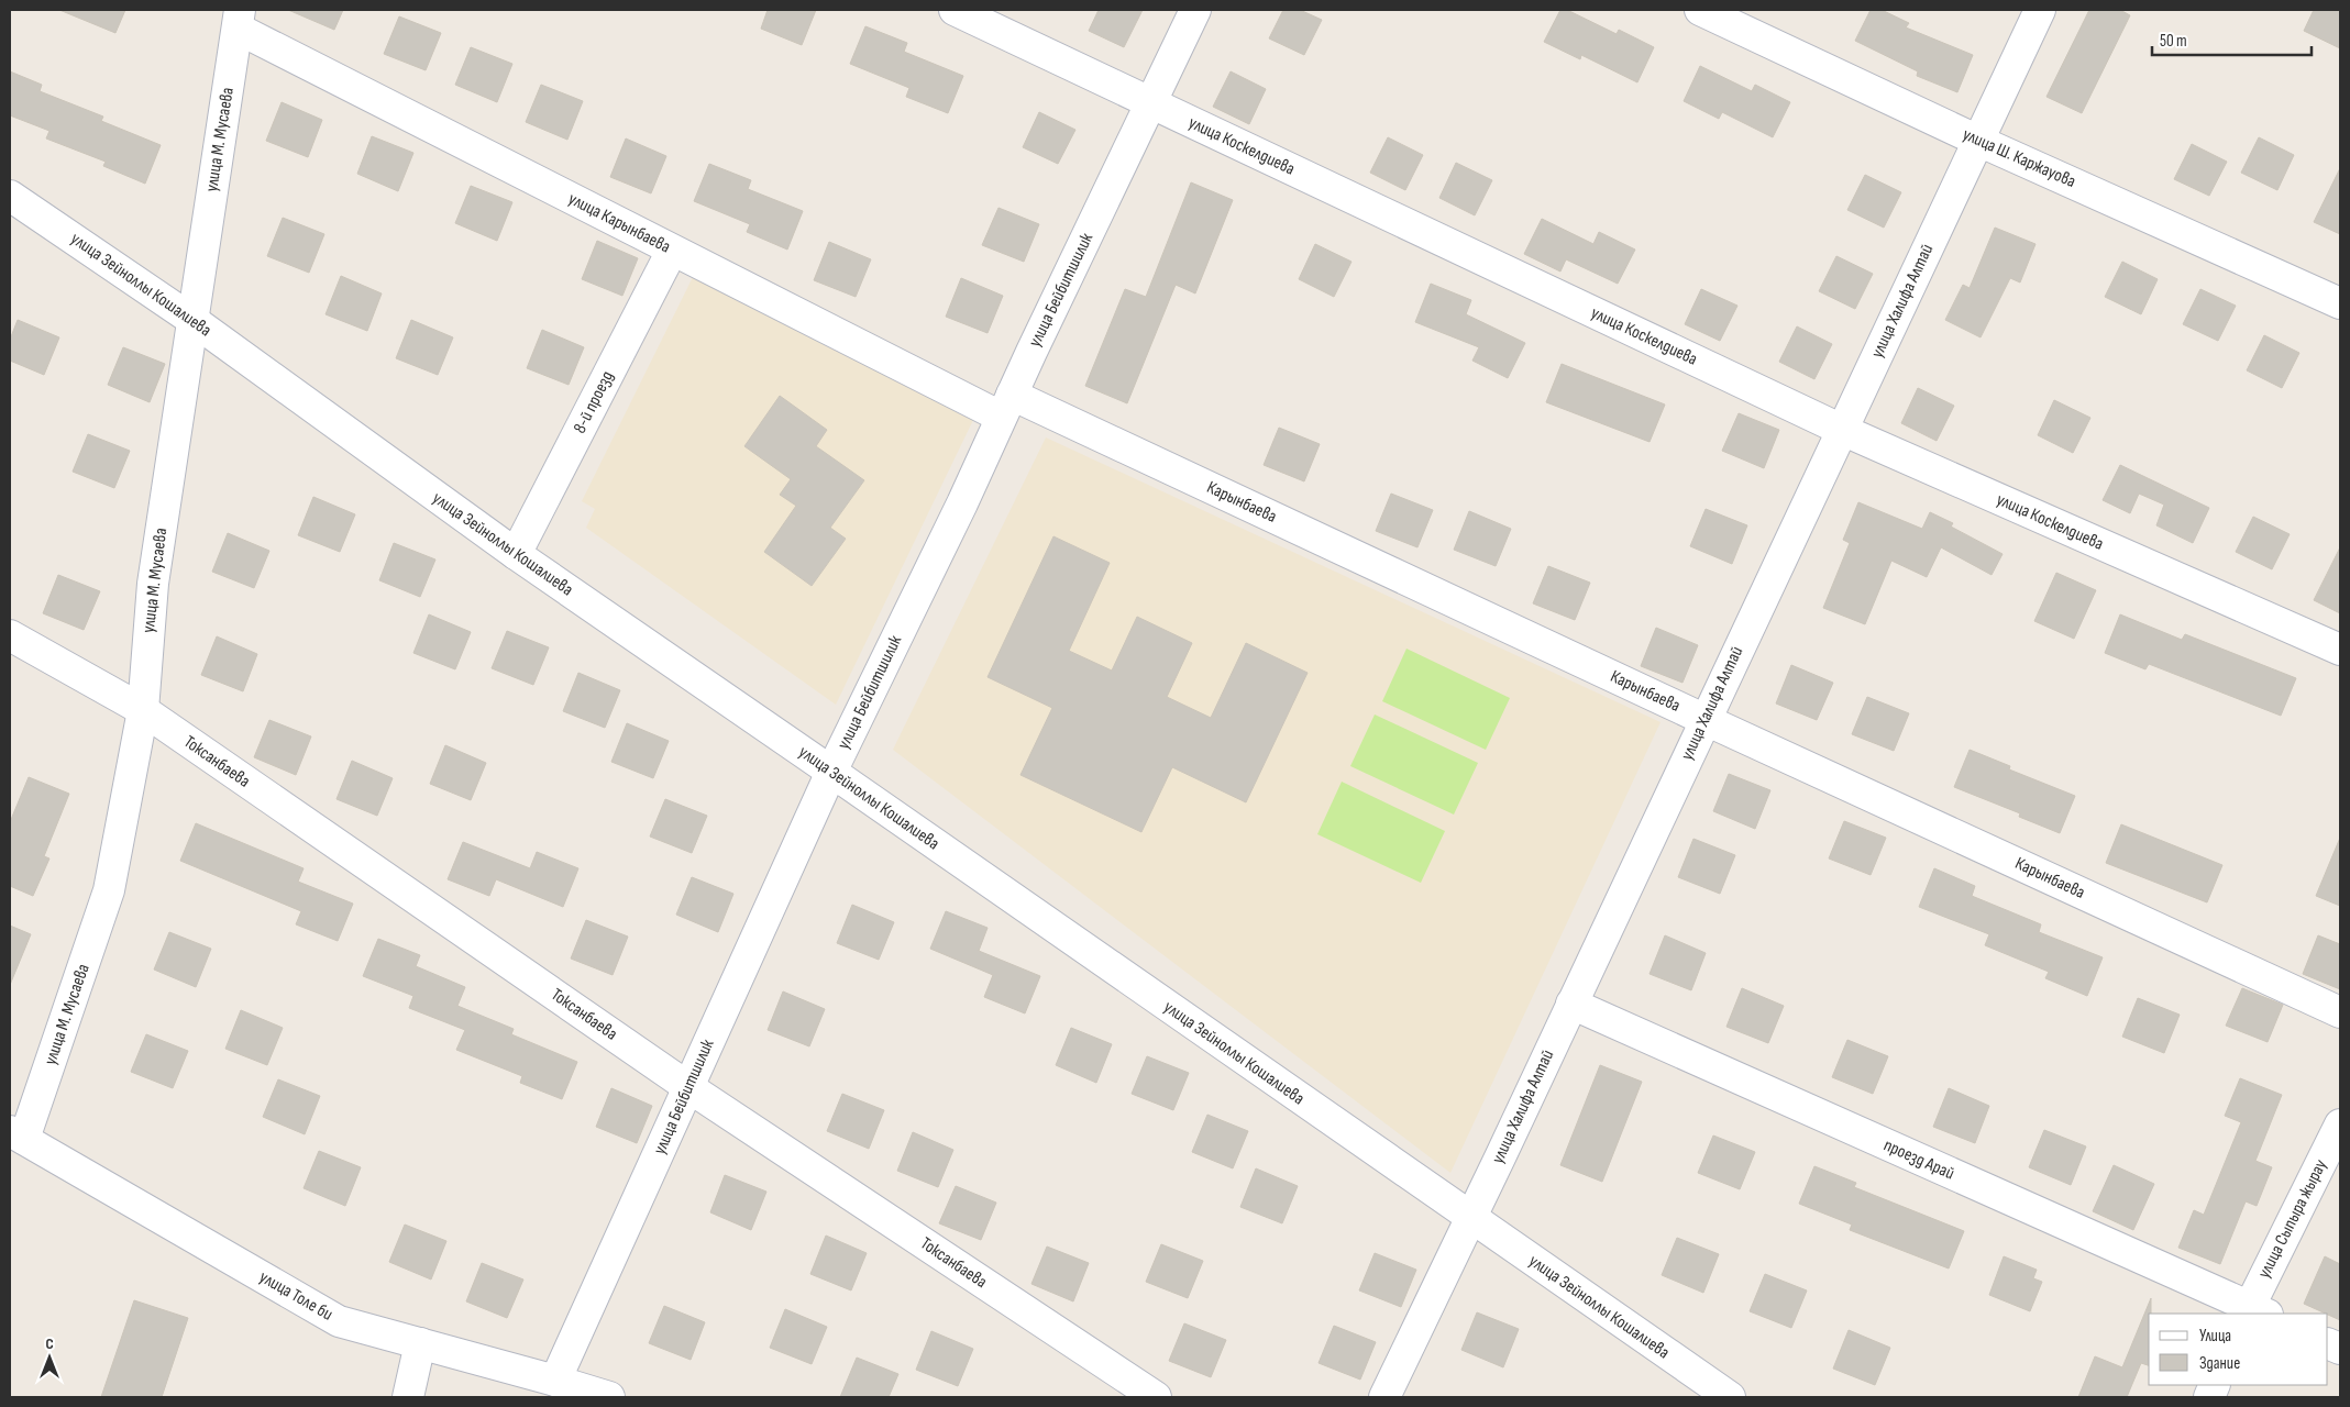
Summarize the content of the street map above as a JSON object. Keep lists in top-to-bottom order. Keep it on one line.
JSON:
{"streets":{"street":["улица М. Мусаева","улица Коскелдиева","улица Ш. Каржауова","улица Карынбаева","улица Зейноллы Кошалиева","улица Бейбитшилик","улица Халифа Алтай","8-й проезд","Карынбаева","Токсанбаева","проезд Арай","улица Сыпыра жырау","улица Толе би"]},"crossings":[["улица М. Мусаева","улица Карынбаева"],["улица М. Мусаева","улица Зейноллы Кошалиева"],["улица М. Мусаева","Токсанбаева"],["улица М. Мусаева","улица Толе би"],["улица Коскелдиева","улица Бейбитшилик"],["улица Коскелдиева","улица Халифа Алтай"],["улица Ш. Каржауова","улица Халифа Алтай"],["улица Карынбаева","улица Бейбитшилик"],["улица Карынбаева","8-й проезд"],["улица Карынбаева","Карынбаева"],["улица Зейноллы Кошалиева","улица Бейбитшилик"],["улица Зейноллы Кошалиева","улица Халифа Алтай"],["улица Зейноллы Кошалиева","8-й проезд"],["улица Бейбитшилик","Карынбаева"],["улица Бейбитшилик","Токсанбаева"],["улица Бейбитшилик","улица Толе би"],["улица Халифа Алтай","Карынбаева"],["улица Халифа Алтай","проезд Арай"],["проезд Арай","улица Сыпыра жырау"]],"legend":["Улица","Здание"],"scale_bar":"50 m","north":"top"}
